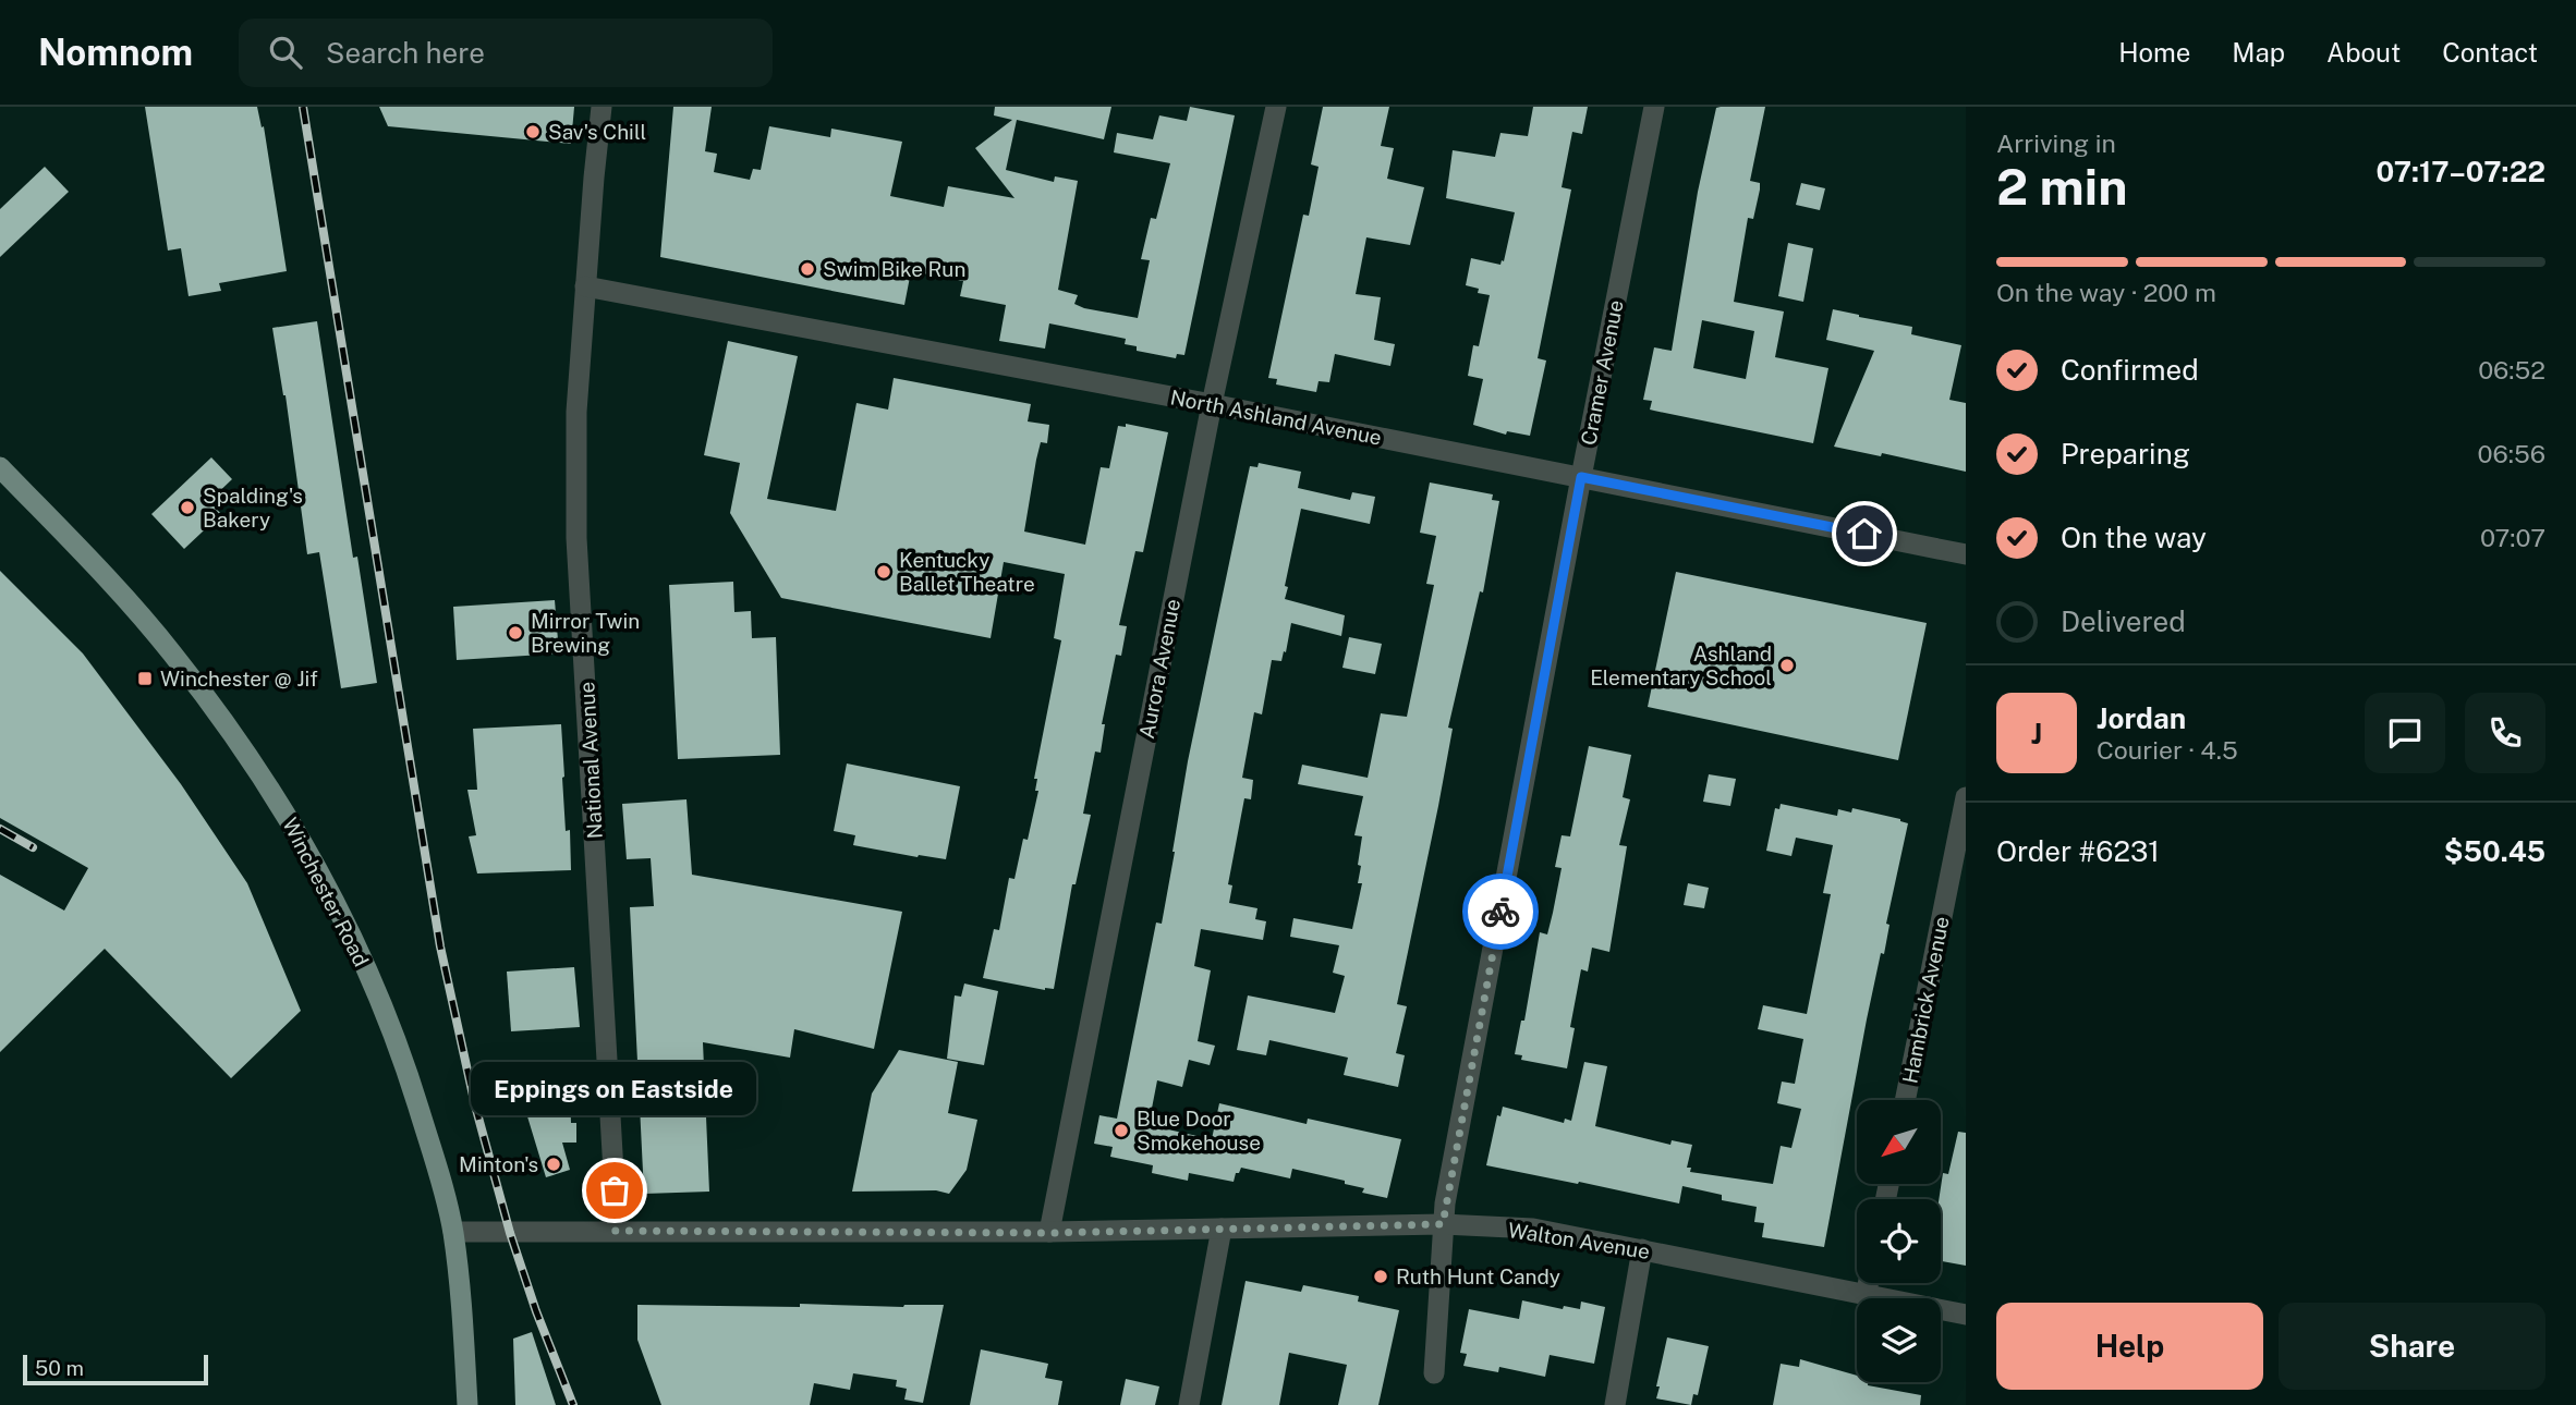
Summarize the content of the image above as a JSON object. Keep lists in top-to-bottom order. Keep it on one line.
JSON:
{"streets":{"main road":["Winchester Road"],"street":["Cramer Avenue","North Ashland Avenue","Aurora Avenue","National Avenue","Hambrick Avenue","Walton Avenue"]},"crossings":[["Cramer Avenue","North Ashland Avenue"],["Cramer Avenue","Walton Avenue"],["North Ashland Avenue","Aurora Avenue"],["North Ashland Avenue","National Avenue"],["Aurora Avenue","Walton Avenue"],["National Avenue","Walton Avenue"],["Winchester Road","Walton Avenue"]],"places":{"other":["Sav's Chill","Swim Bike Run","Spalding's Bakery","Kentucky Ballet Theatre","Mirror Twin Brewing","Ashland Elementary School","Blue Door Smokehouse","Minton's","Eppings on Eastside","Ruth Hunt Candy"],"transit":["Winchester @ Jif"]},"scale_bar":"50 m","north":"bottom left","page":{"header":"Nomnom","search":"Search here","nav":["Home","Map","About","Contact"],"heading":["2 min","Arriving in","07:17–07:22"],"panel":["Jordan","Courier · 4.5","Order #6231","$50.45"],"bar":"On the way · 200 m","list":[["Confirmed","06:52"],["Preparing","06:56"],["On the way","07:07"],"Delivered"],"round":"J","bubble":"Eppings on Eastside","buttons":["Help","Share"],"scale":"50 m"}}
